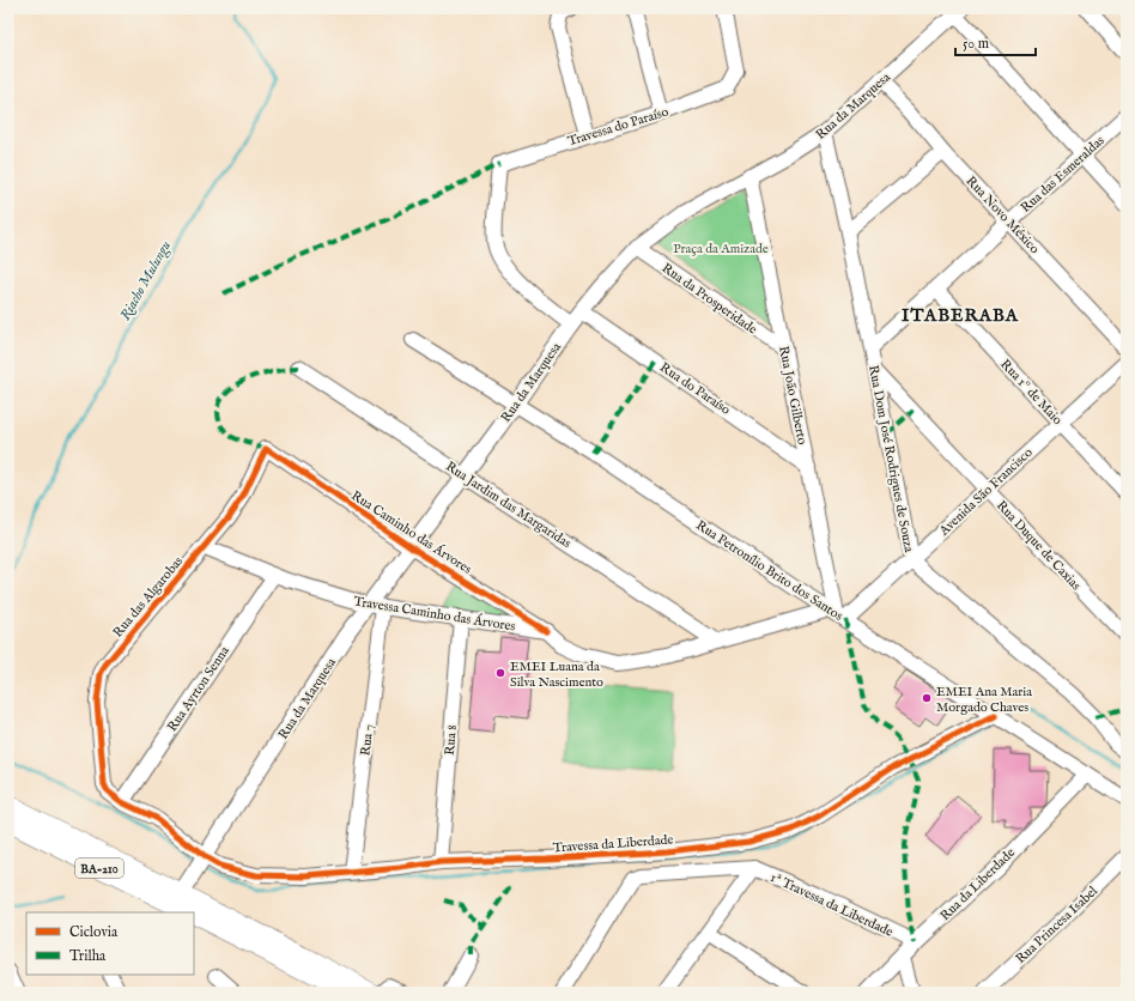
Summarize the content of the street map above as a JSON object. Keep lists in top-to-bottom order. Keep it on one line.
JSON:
{"streets":{"main road":["BA-210"],"street":["Rua da Marquesa","Travessa do Paraíso","Rua das Esmeraldas","Rua Novo México","Rua da Prosperidade","Rua do Paraíso","Rua 1º de Maio","Rua João Gilberto","Rua Dom José Rodrigues de Souza","Avenida São Francisco","Rua Jardim das Margaridas","Rua Caminho das Árvores","Rua Duque de Caxias","Rua Petronílio Brito dos Santos","Rua das Algarobas","Travessa Caminho das Árvores","Rua Ayrton Senna","Rua 7","Rua 8","Travessa da Liberdade","Rua da Liberdade","1ª Travessa da Liberdade","Rua Princesa Isabel"]},"crossings":[["Rua da Marquesa","Travessa do Paraíso"],["Rua da Marquesa","Rua Novo México"],["Rua da Marquesa","Rua da Prosperidade"],["Rua da Marquesa","Rua do Paraíso"],["Rua da Marquesa","Rua João Gilberto"],["Rua da Marquesa","Rua Dom José Rodrigues de Souza"],["Rua da Marquesa","Rua Jardim das Margaridas"],["Rua da Marquesa","Rua Caminho das Árvores"],["Rua da Marquesa","Rua Petronílio Brito dos Santos"],["Rua da Marquesa","Travessa Caminho das Árvores"],["Rua da Marquesa","Travessa da Liberdade"],["Rua da Marquesa","BA-210"],["Rua das Esmeraldas","Rua Novo México"],["Rua das Esmeraldas","Rua 1º de Maio"],["Rua das Esmeraldas","Rua Dom José Rodrigues de Souza"],["Rua da Prosperidade","Rua João Gilberto"],["Rua do Paraíso","Rua João Gilberto"],["Rua 1º de Maio","Avenida São Francisco"],["Rua João Gilberto","Avenida São Francisco"],["Rua João Gilberto","Rua Petronílio Brito dos Santos"],["Rua Dom José Rodrigues de Souza","Avenida São Francisco"],["Rua Dom José Rodrigues de Souza","Rua Duque de Caxias"],["Avenida São Francisco","Rua Duque de Caxias"],["Avenida São Francisco","Rua Petronílio Brito dos Santos"],["Rua Caminho das Árvores","Rua das Algarobas"],["Rua Caminho das Árvores","Travessa Caminho das Árvores"],["Rua Petronílio Brito dos Santos","Travessa da Liberdade"],["Rua Petronílio Brito dos Santos","Rua da Liberdade"],["Rua das Algarobas","Travessa Caminho das Árvores"],["Rua das Algarobas","Travessa da Liberdade"],["Travessa Caminho das Árvores","Rua Ayrton Senna"],["Travessa Caminho das Árvores","Rua 7"],["Travessa Caminho das Árvores","Rua 8"],["Rua Ayrton Senna","Travessa da Liberdade"],["Rua 7","Travessa da Liberdade"],["Rua 8","Travessa da Liberdade"],["Rua da Liberdade","1ª Travessa da Liberdade"]],"districts":["ITABERABA"],"water":["Riacho Mulungu"],"parks":["Praça da Amizade"],"places":["EMEI Luana da Silva Nascimento","EMEI Ana Maria Morgado Chaves"],"legend":["Ciclovia","Trilha"],"scale_bar":"50 m"}
